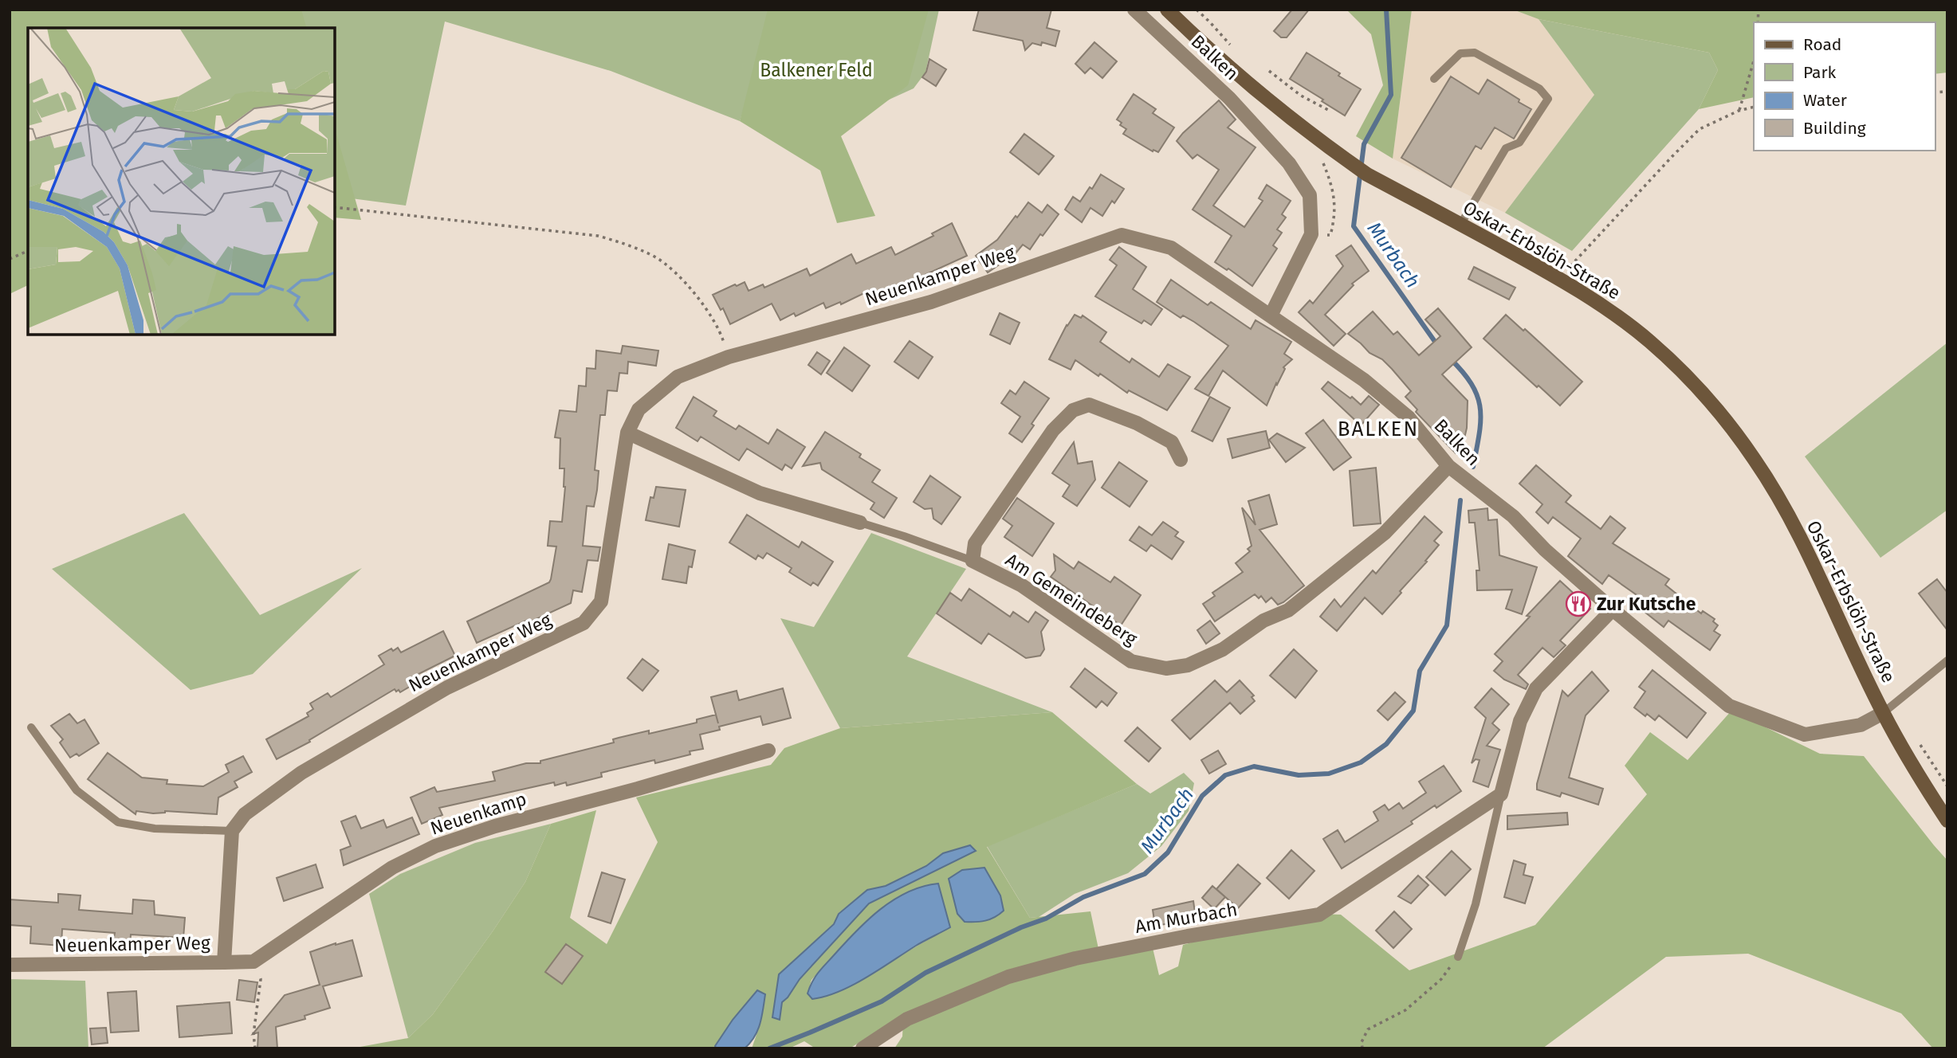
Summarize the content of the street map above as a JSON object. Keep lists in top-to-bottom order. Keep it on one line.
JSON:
{"streets":{"main road":["Oskar-Erbslöh-Straße"],"street":["Balken","Neuenkamper Weg","Am Gemeindeberg","Neuenkamp","Am Murbach"]},"crossings":[["Balken","Oskar-Erbslöh-Straße"],["Balken","Neuenkamper Weg"],["Balken","Am Gemeindeberg"]],"districts":["BALKEN"],"water":["Murbach"],"parks":["Balkener Feld"],"places":{"restaurant":["Zur Kutsche"]},"legend":["Road","Park","Water","Building"]}
